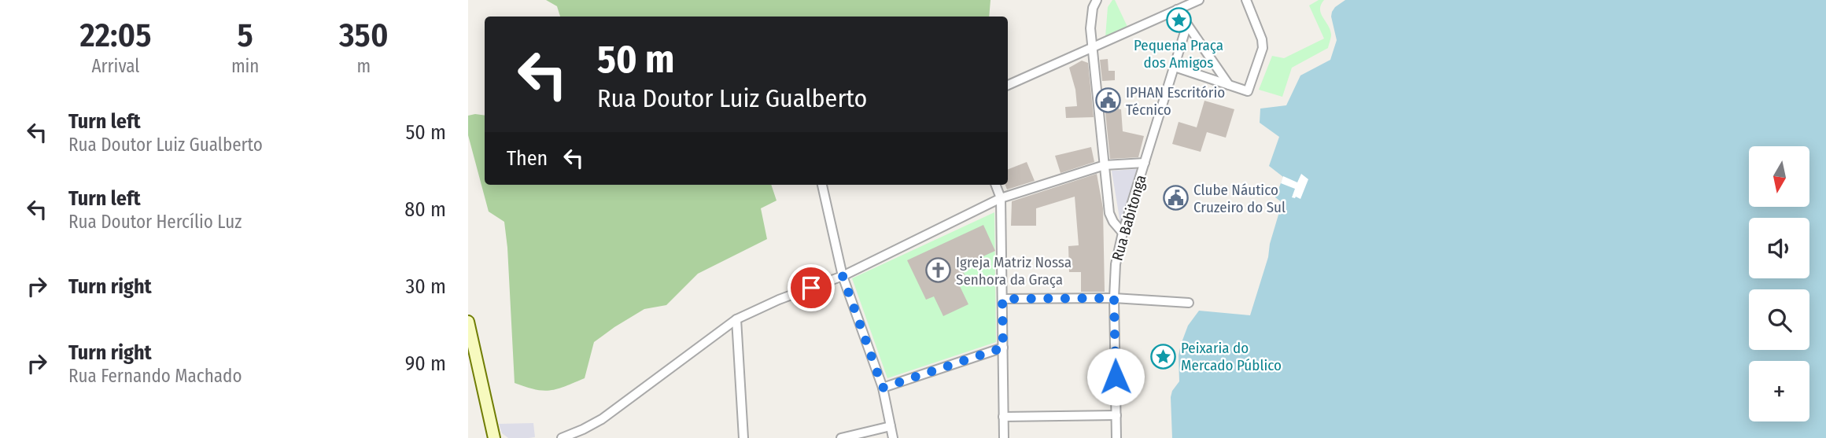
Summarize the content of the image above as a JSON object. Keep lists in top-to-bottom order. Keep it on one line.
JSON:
{"streets":{"street":["Rua Babitonga"]},"places":{"place":["Pequena Praça dos Amigos","Peixaria do Mercado Público"],"public building":["IPHAN Escritório Técnico","Clube Náutico Cruzeiro do Sul"],"church":["Igreja Matriz Nossa Senhora da Graça"]},"north":"bottom","page":{"eta":["22:05","Arrival","5","min","350","m"],"turn":["50 m","Rua Doutor Luiz Gualberto"],"list":[{"name":"Turn left","note":"Rua Doutor Luiz Gualberto","value":"50 m"},{"name":"Turn left","note":"Rua Doutor Hercílio Luz","value":"80 m"},{"name":"Turn right","value":"30 m"},{"name":"Turn right","note":"Rua Fernando Machado","value":"90 m"}],"then":"Then","map_buttons":"+"}}
